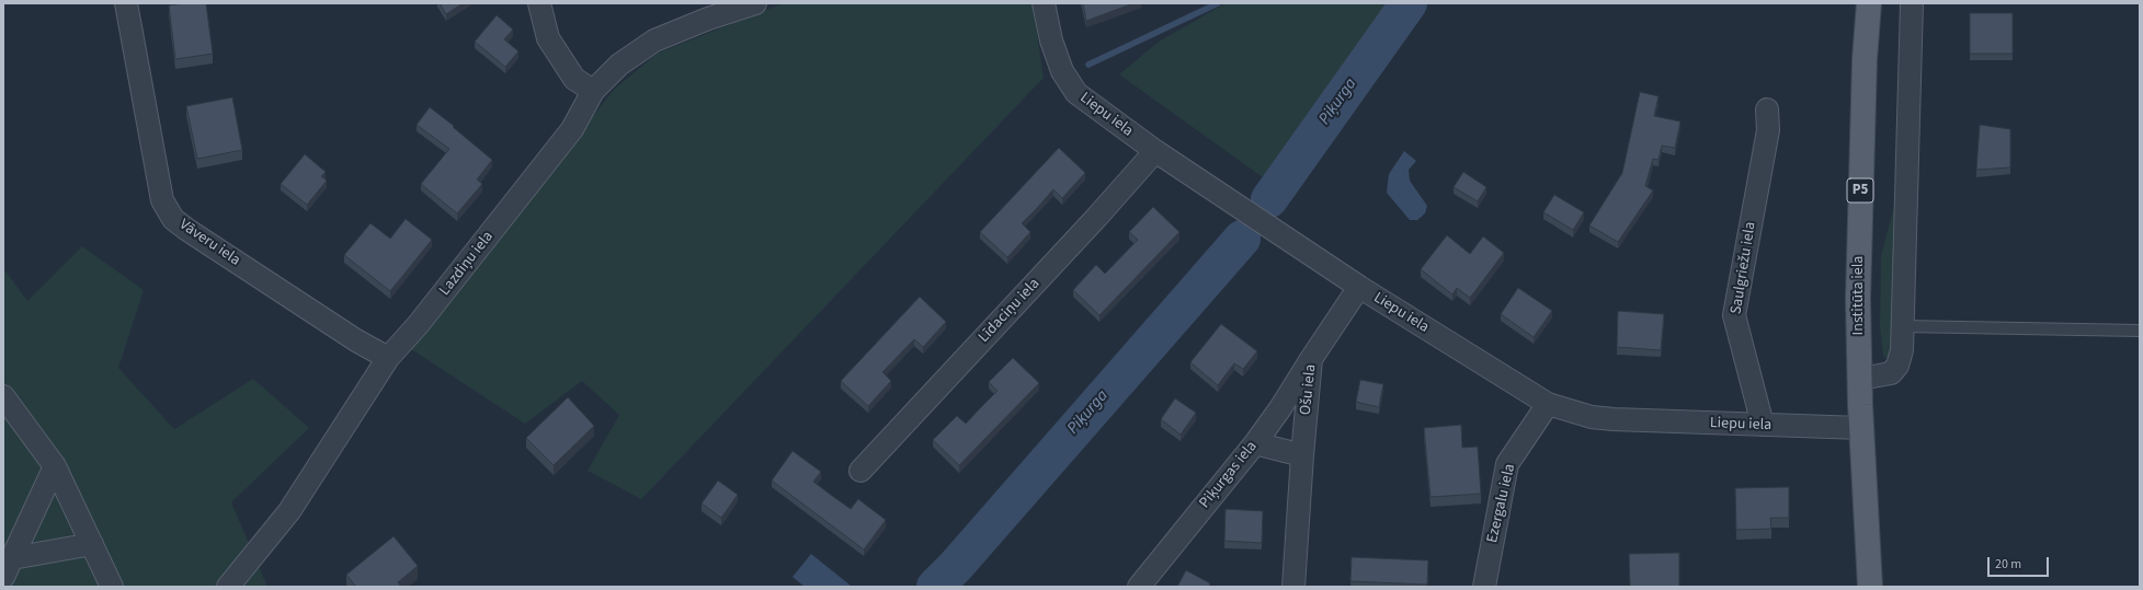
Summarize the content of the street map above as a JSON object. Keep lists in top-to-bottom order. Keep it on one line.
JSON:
{"streets":{"main road":["P5","Institūta iela"],"street":["Liepu iela","Vāveru iela","Lazdiņu iela","Saulgriežu iela","Līdaciņu iela","Ošu iela","Piķurgas iela","Ezergalu iela"]},"crossings":[["Liepu iela","Saulgriežu iela"],["Liepu iela","Institūta iela"],["Liepu iela","Līdaciņu iela"],["Liepu iela","Ošu iela"],["Liepu iela","Ezergalu iela"],["Vāveru iela","Lazdiņu iela"],["Ošu iela","Piķurgas iela"]],"water":["Piķurga"],"scale_bar":"20 m"}
